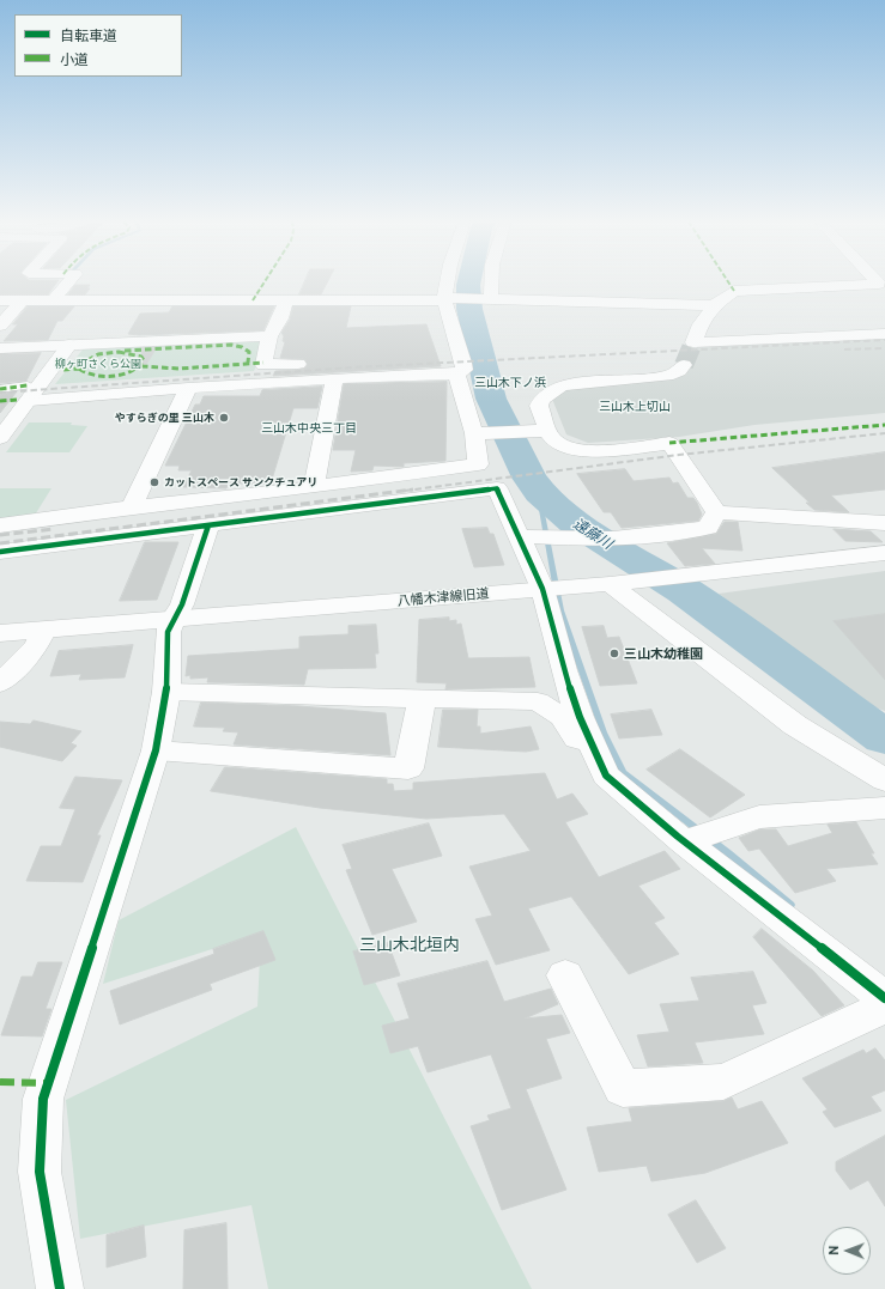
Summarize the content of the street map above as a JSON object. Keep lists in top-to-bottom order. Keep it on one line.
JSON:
{"streets":{"street":["八幡木津線旧道"]},"districts":["三山木下ノ浜","三山木上切山","三山木中央三丁目","三山木北垣内"],"water":["遠藤川"],"parks":["柳ヶ町さくら公園"],"places":["やすらぎの里 三山木","カットスペース サンクチュアリ","三山木幼稚園"],"legend":["自転車道","小道"],"north":"left"}
